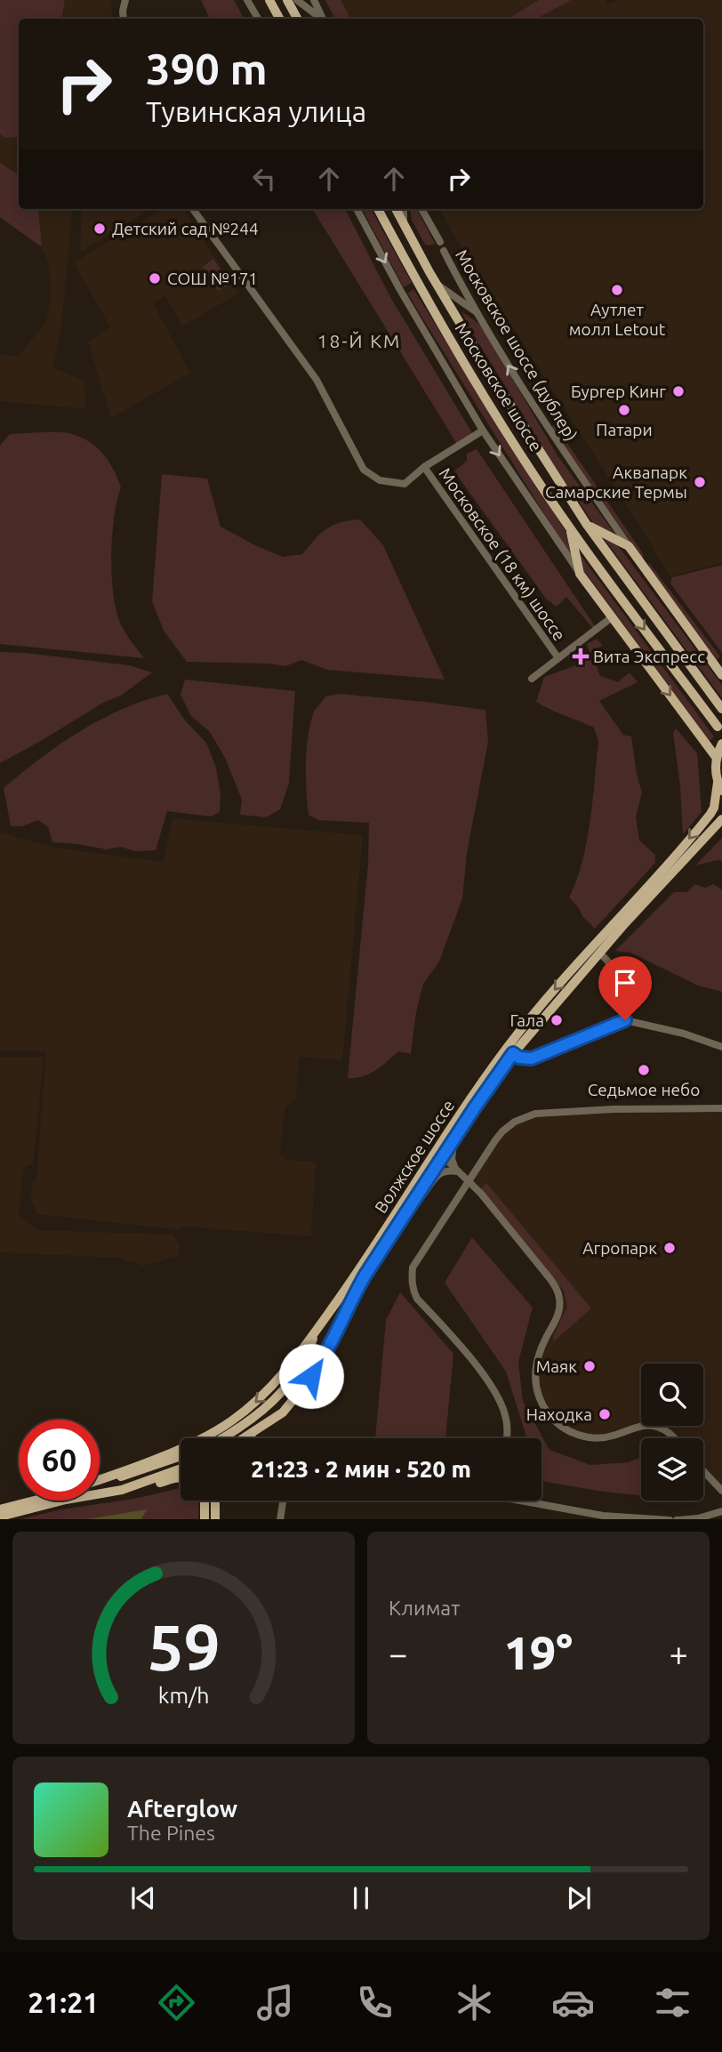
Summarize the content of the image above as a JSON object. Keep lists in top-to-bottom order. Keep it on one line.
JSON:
{"streets":{"main road":["Московское шоссе","Волжское шоссе"],"street":["Московское шоссе (дублер)","Московское (18 км) шоссе"]},"districts":["18-Й КМ"],"places":{"other":["Детский сад №244","СОШ №171","Аутлет молл Letout","Бургер Кинг","Патари","Аквапарк Самарские Термы","Гала","Седьмое небо","Агропарк","Маяк","Находка"],"health":["Вита Экспресс"]},"page":{"turn":["390 m","Тувинская улица"],"limit":"60","trip":"21:23 · 2 мин · 520 m","tile":"Климат","heat":["−","19°","+"],"song":["Afterglow","The Pines"],"tabs":"21:21","gauge":["59","km/h"]}}
